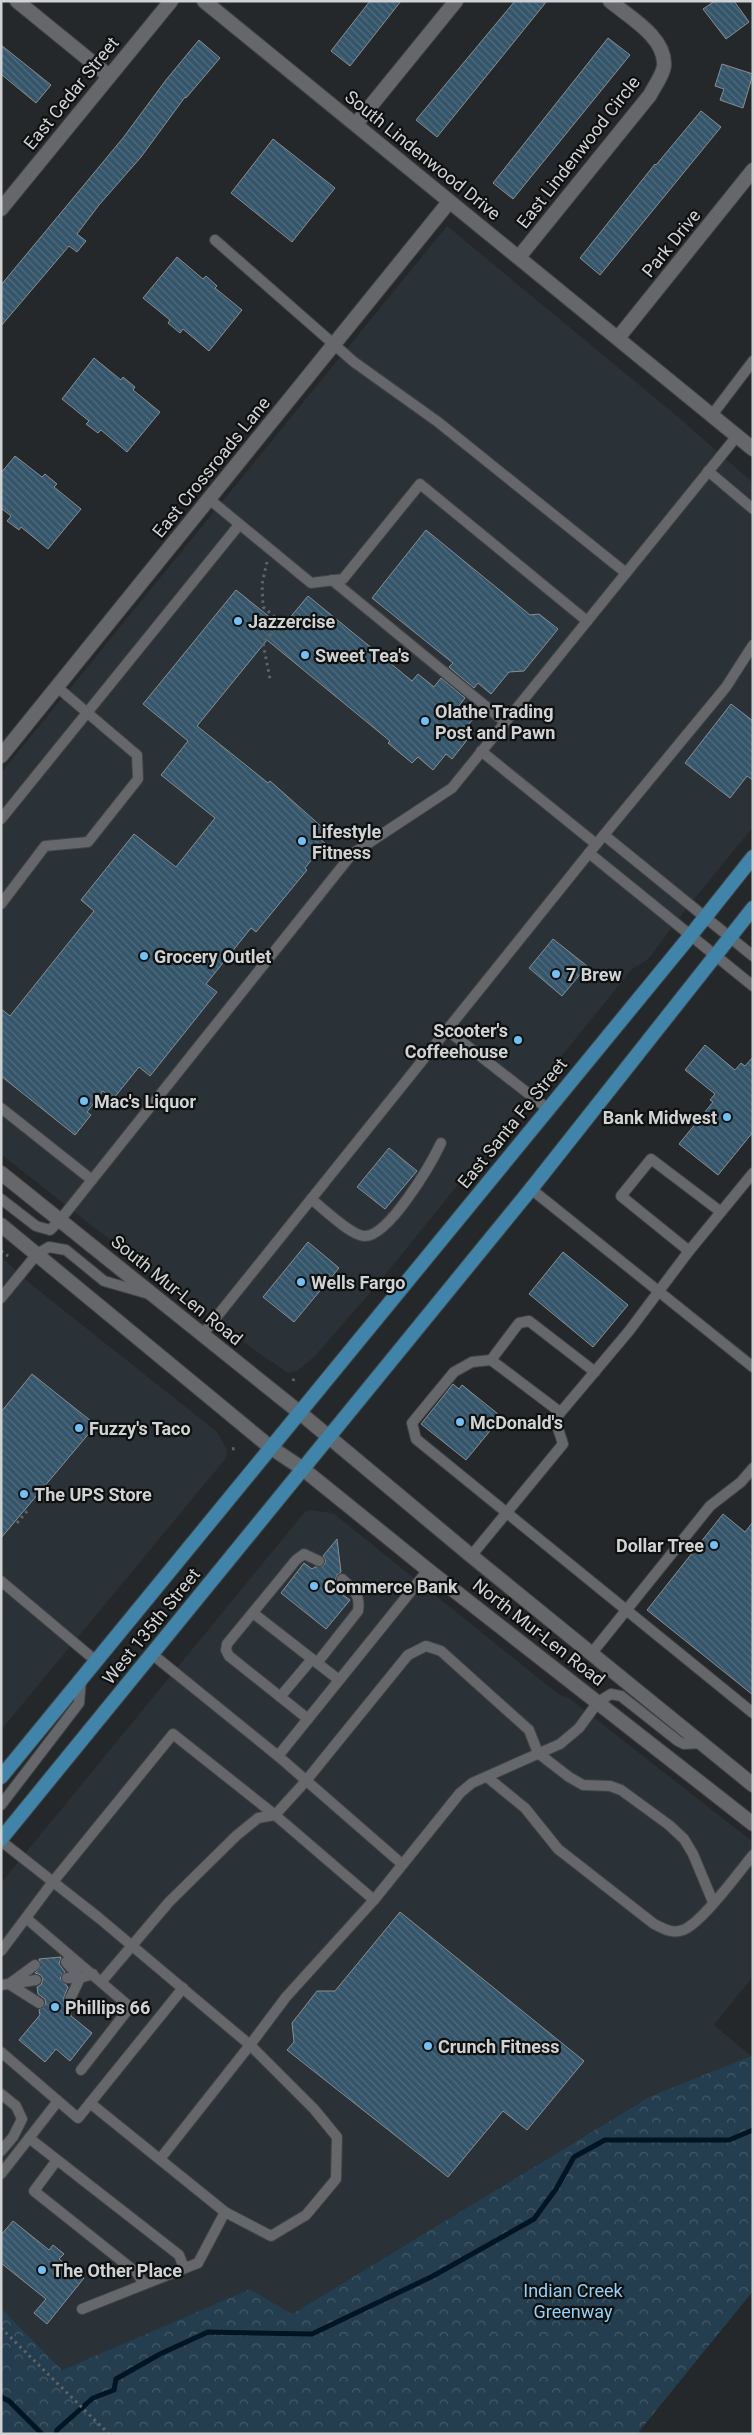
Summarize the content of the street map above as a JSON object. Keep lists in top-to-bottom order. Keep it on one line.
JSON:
{"streets":{"main road":["East Santa Fe Street","West 135th Street"],"street":["East Cedar Street","East Lindenwood Circle","South Lindenwood Drive","Park Drive","East Crossroads Lane","South Mur-Len Road","North Mur-Len Road"]},"crossings":[["East Lindenwood Circle","South Lindenwood Drive"],["South Lindenwood Drive","Park Drive"],["South Lindenwood Drive","East Crossroads Lane"],["East Santa Fe Street","South Mur-Len Road"],["East Santa Fe Street","West 135th Street"],["South Mur-Len Road","West 135th Street"],["South Mur-Len Road","North Mur-Len Road"],["West 135th Street","North Mur-Len Road"]],"parks":["Indian Creek Greenway"],"places":["Jazzercise","Sweet Tea's","Olathe Trading Post and Pawn","Lifestyle Fitness","Grocery Outlet","7 Brew","Scooter's Coffeehouse","Mac's Liquor","Bank Midwest","Wells Fargo","McDonald's","Fuzzy's Taco","The UPS Store","Dollar Tree","Commerce Bank","Phillips 66","Crunch Fitness","The Other Place"]}
